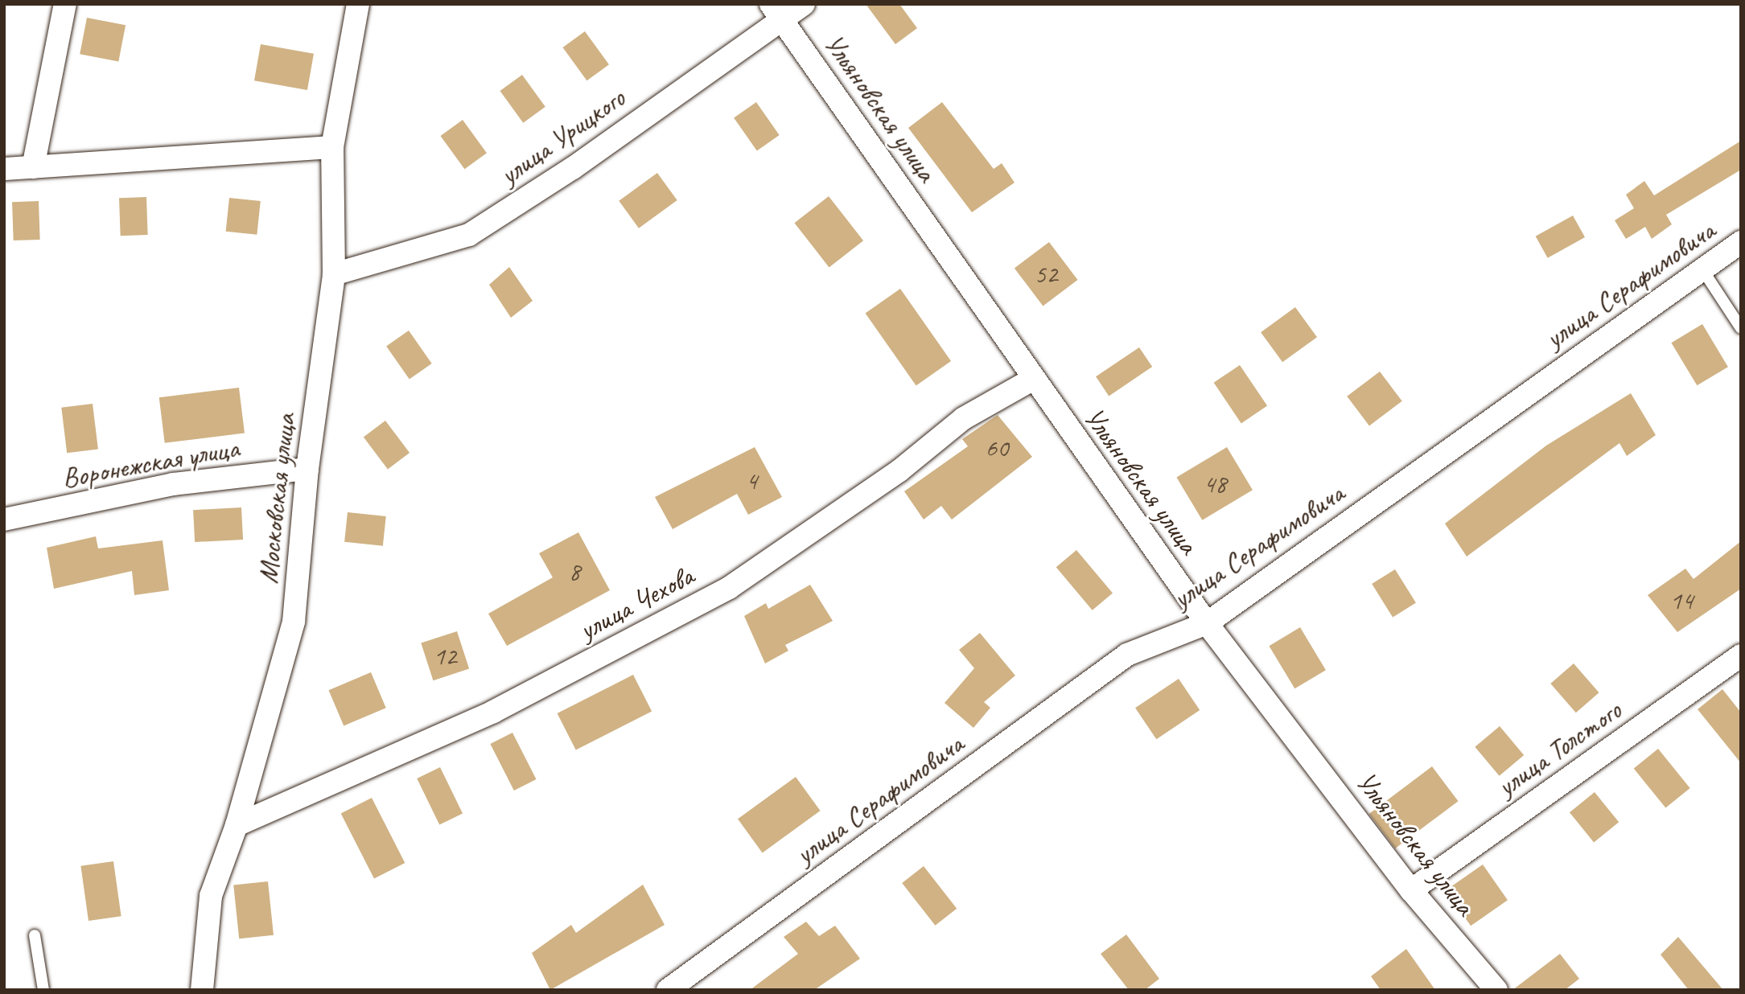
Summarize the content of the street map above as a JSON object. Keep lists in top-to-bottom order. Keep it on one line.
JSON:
{"streets":{"street":["Ульяновская улица","улица Урицкого","улица Серафимовича","Воронежская улица","Московская улица","улица Чехова","улица Толстого"]},"crossings":[["Ульяновская улица","улица Урицкого"],["Ульяновская улица","улица Серафимовича"],["Ульяновская улица","улица Чехова"],["Ульяновская улица","улица Толстого"],["улица Урицкого","Московская улица"],["Воронежская улица","Московская улица"],["Московская улица","улица Чехова"]],"house_numbers":["52","60","4","48","8","14","12"]}
